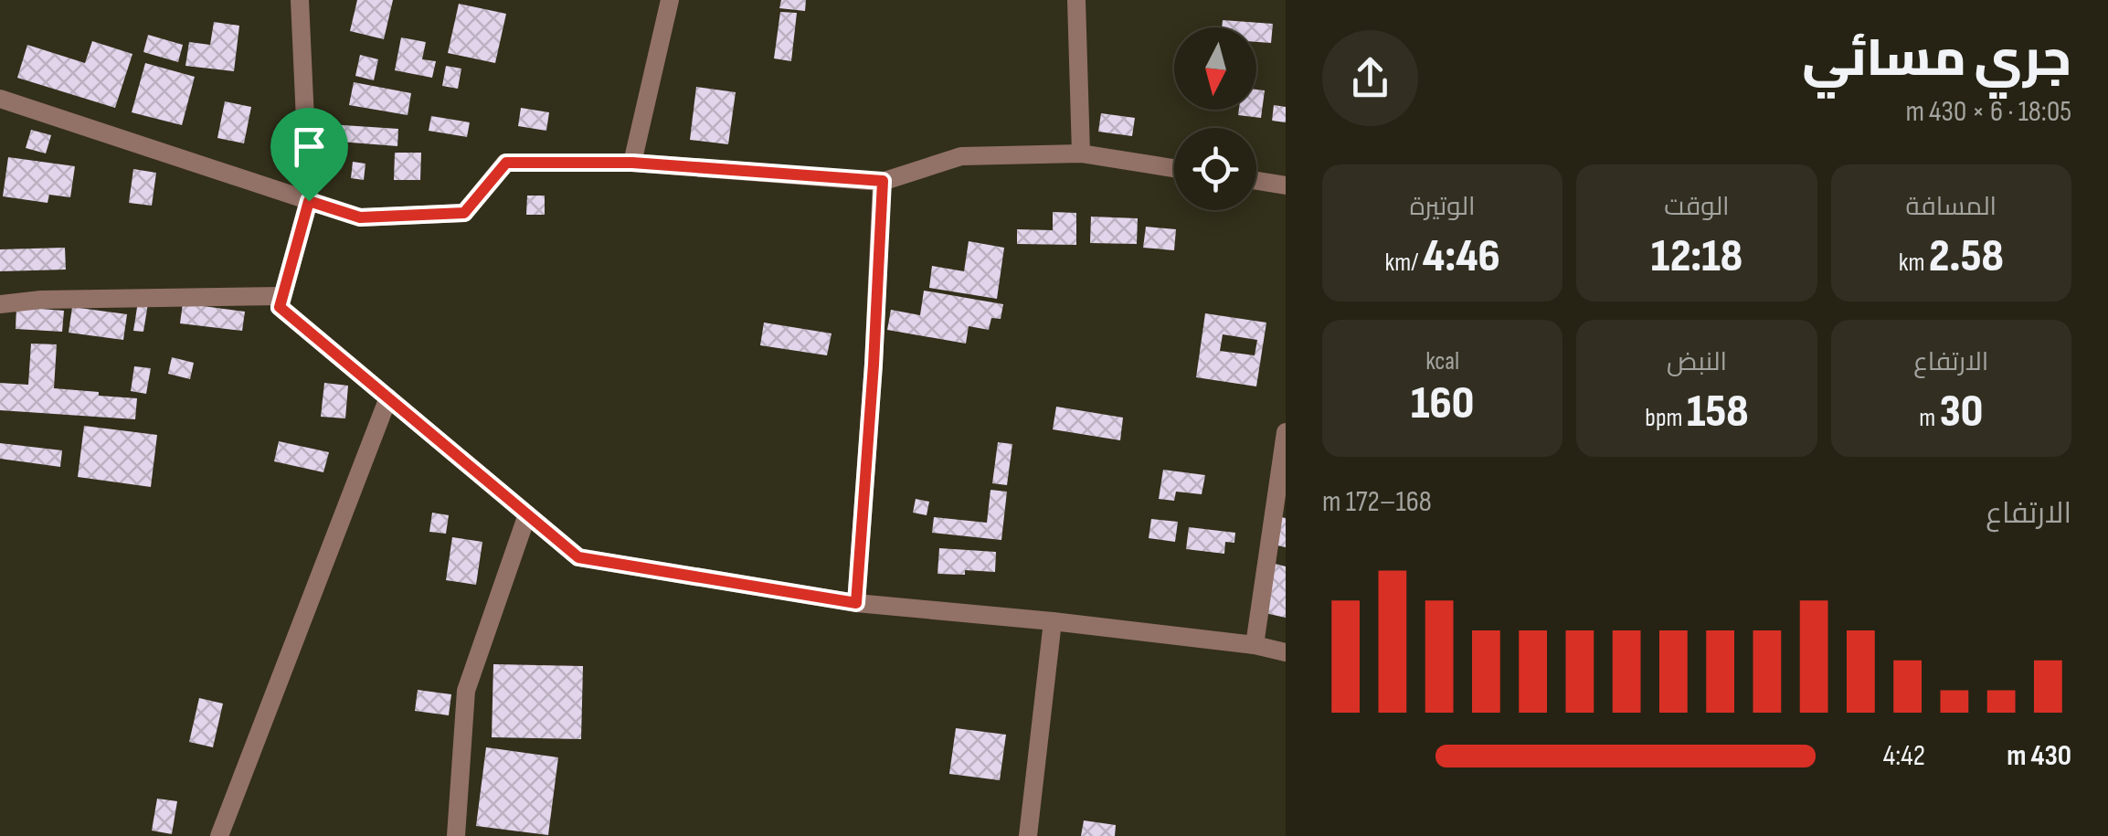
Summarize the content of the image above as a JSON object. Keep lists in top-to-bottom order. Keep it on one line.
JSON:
{"north":"bottom","page":{"heading":["جري مسائي","18:05 · 6 × 430 m"],"stats":[["المسافة","2.58 km"],["الوقت","12:18"],["الوتيرة","4:46 /km"],["الارتفاع","30 m"],["النبض","158 bpm"],["kcal","160"]],"chart":["الارتفاع","168–172 m"],"list":[{"name":"430 m","note":"4:42"}]}}
